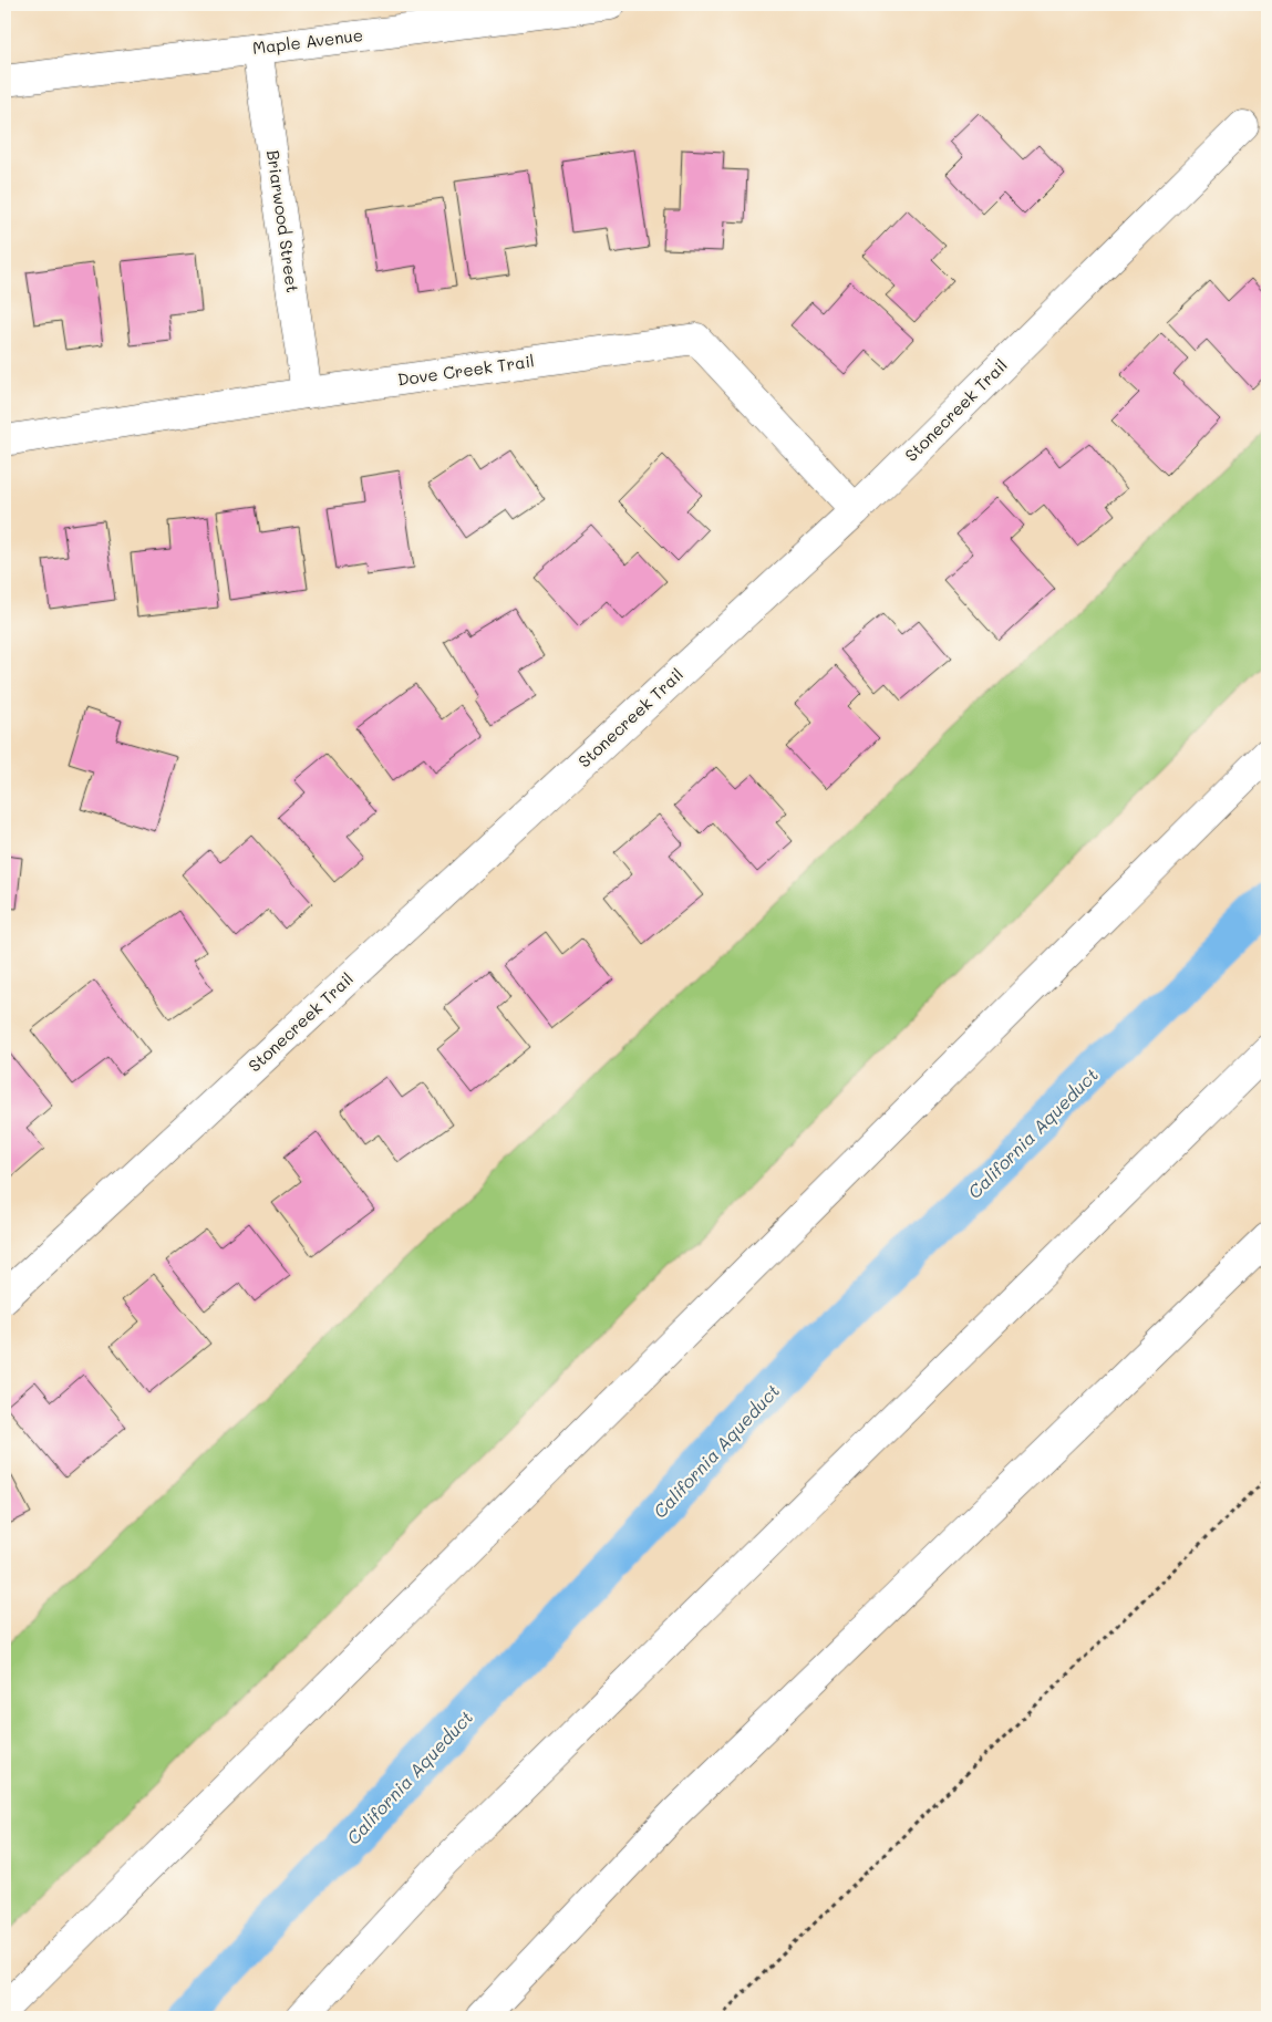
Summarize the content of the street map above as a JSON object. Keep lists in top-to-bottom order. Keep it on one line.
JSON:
{"streets":{"street":["Maple Avenue","Briarwood Street","Dove Creek Trail","Stonecreek Trail"]},"crossings":[["Maple Avenue","Briarwood Street"],["Briarwood Street","Dove Creek Trail"],["Dove Creek Trail","Stonecreek Trail"]],"water":["California Aqueduct"]}
